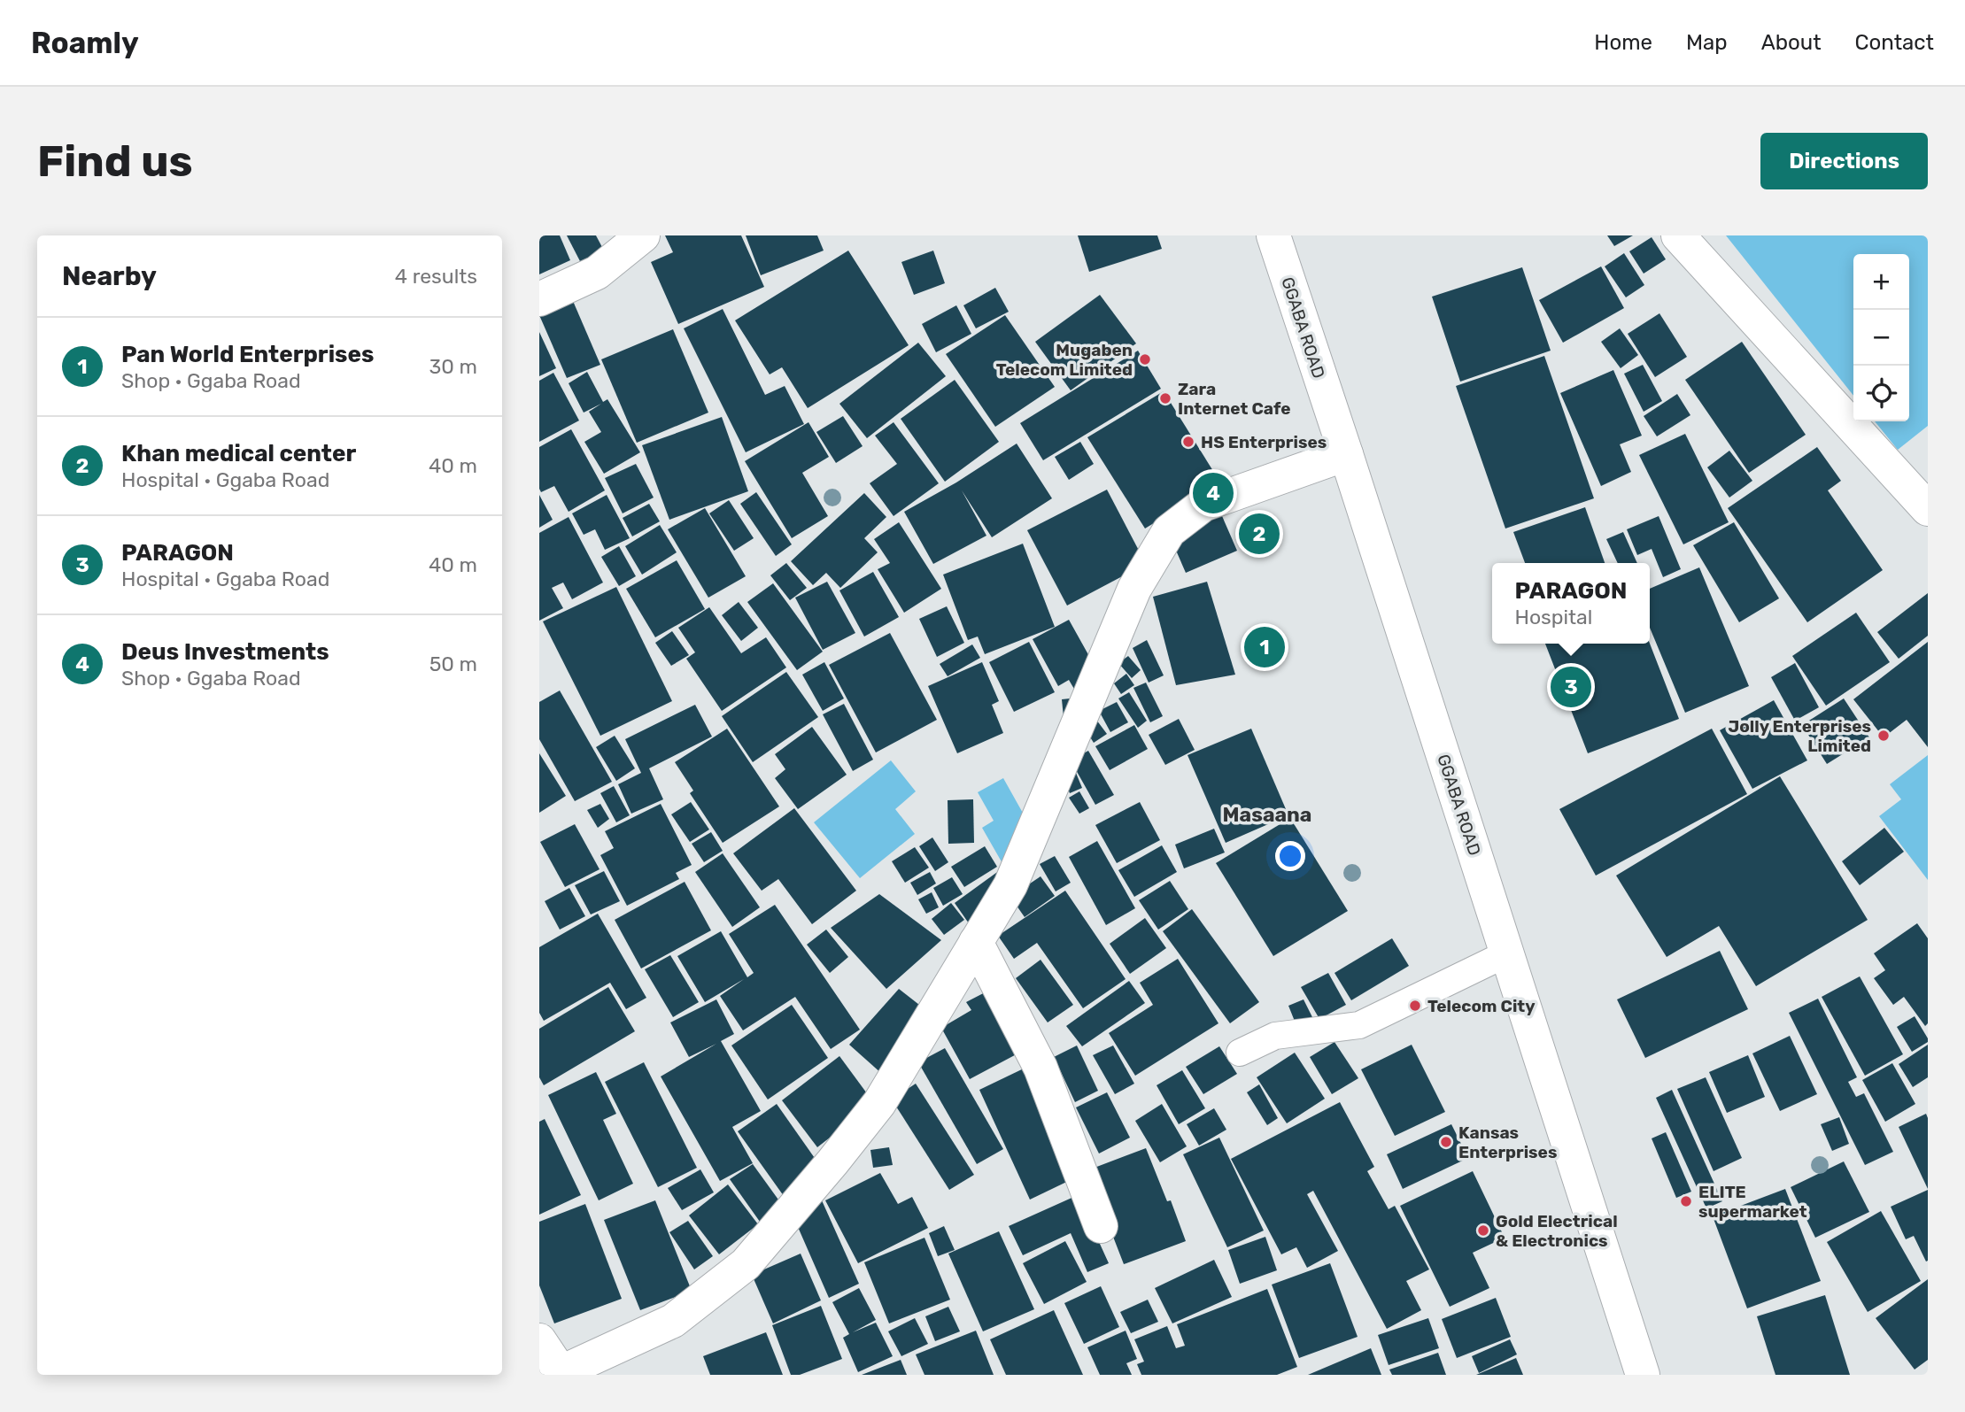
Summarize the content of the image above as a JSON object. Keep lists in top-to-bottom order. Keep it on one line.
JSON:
{"streets":{"street":["GGABA ROAD"]},"districts":["Masaana"],"places":["Mugaben Telecom Limited","Zara Internet Cafe","HS Enterprises","Jolly Enterprises Limited","Telecom City","Kansas Enterprises","ELITE supermarket","Gold Electrical & Electronics"],"page":{"header":"Roamly","nav":["Home","Map","About","Contact"],"buttons":"Directions","title":"Find us","heading":["Nearby","4 results"],"map_buttons":["+","−"],"list":[{"mark":"1","name":"Pan World Enterprises","note":"Shop · Ggaba Road","value":"30 m"},{"mark":"2","name":"Khan medical center","note":"Hospital · Ggaba Road","value":"40 m"},{"mark":"3","name":"PARAGON","note":"Hospital · Ggaba Road","value":"40 m"},{"mark":"4","name":"Deus Investments","note":"Shop · Ggaba Road","value":"50 m"}],"pins":["4","2","1","3"],"popup":["PARAGON","Hospital"]}}
